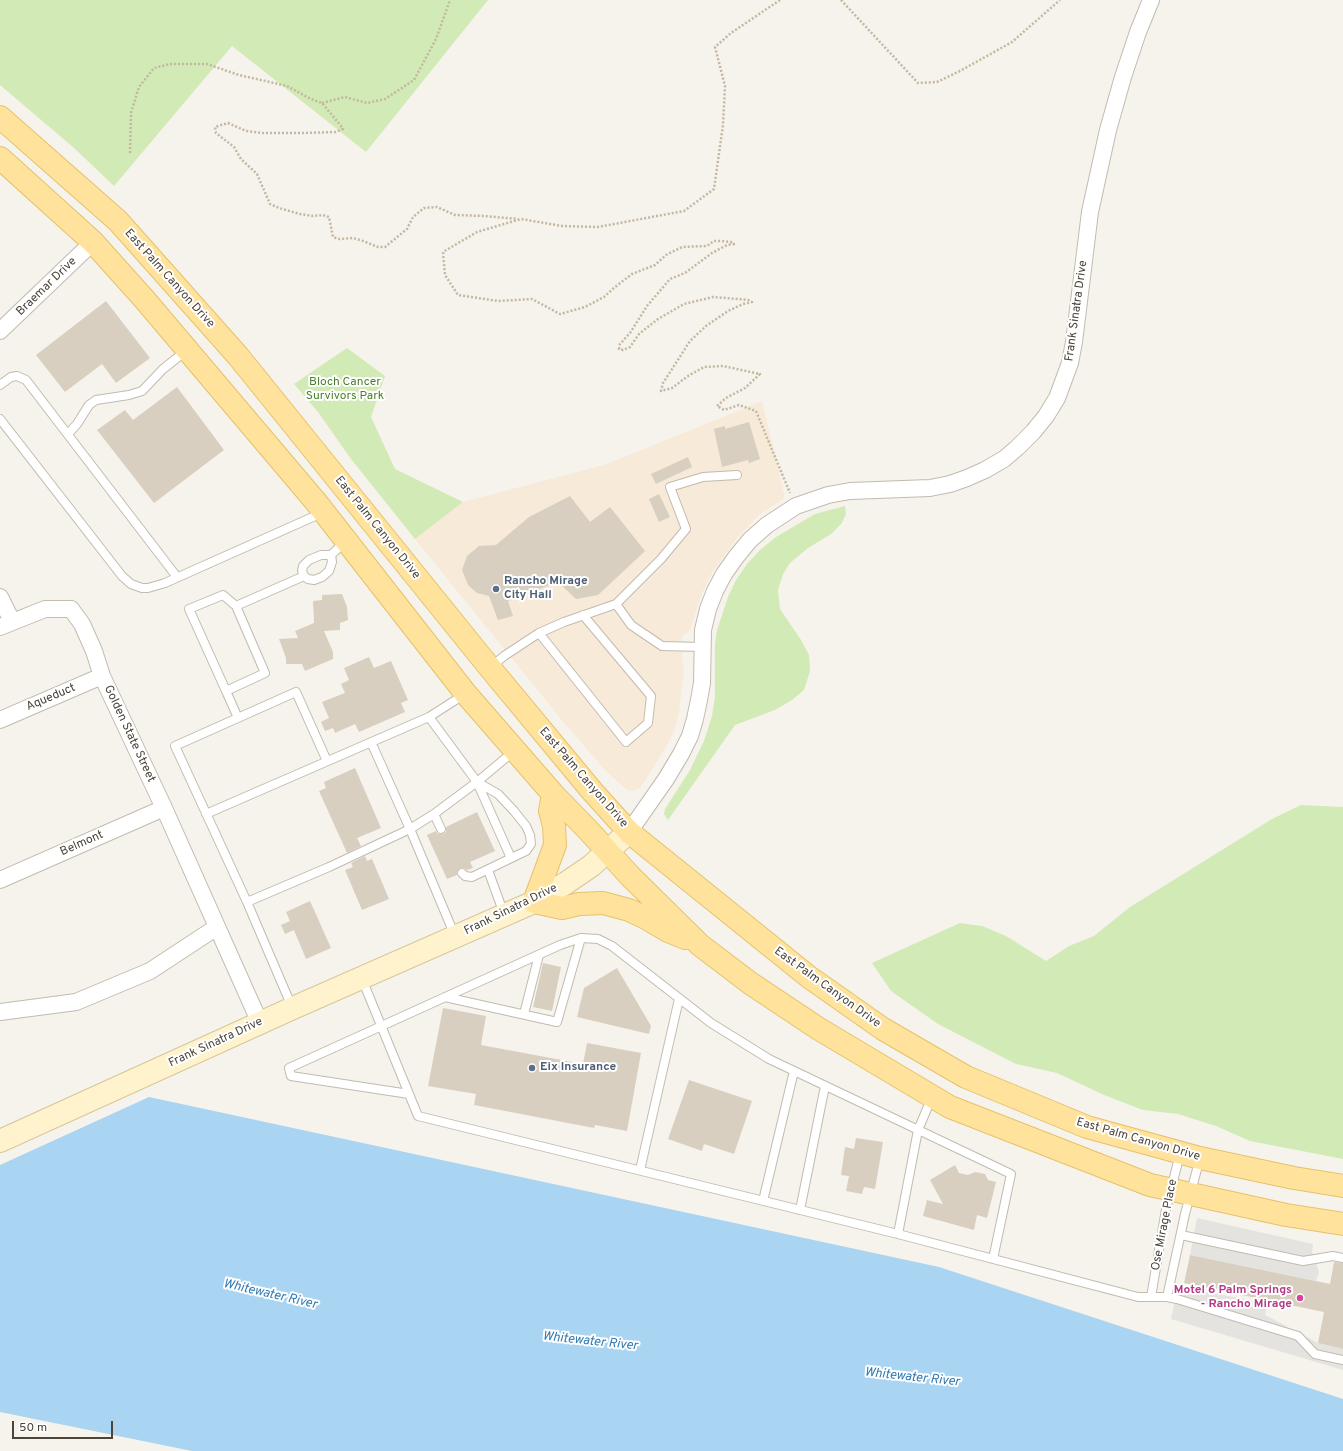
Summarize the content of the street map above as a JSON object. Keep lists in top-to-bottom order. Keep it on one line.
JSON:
{"streets":{"main road":["East Palm Canyon Drive","Frank Sinatra Drive"],"street":["Braemar Drive","Aqueduct","Golden State Street","Belmont"],"lane":["Ose Mirage Place"]},"crossings":[["East Palm Canyon Drive","Frank Sinatra Drive"],["East Palm Canyon Drive","Ose Mirage Place"],["Frank Sinatra Drive","Golden State Street"],["Aqueduct","Golden State Street"],["Golden State Street","Belmont"]],"water":["Whitewater River"],"parks":["Bloch Cancer Survivors Park"],"places":["Rancho Mirage City Hall","Eix Insurance","Motel 6 Palm Springs - Rancho Mirage"],"scale_bar":"50 m"}
